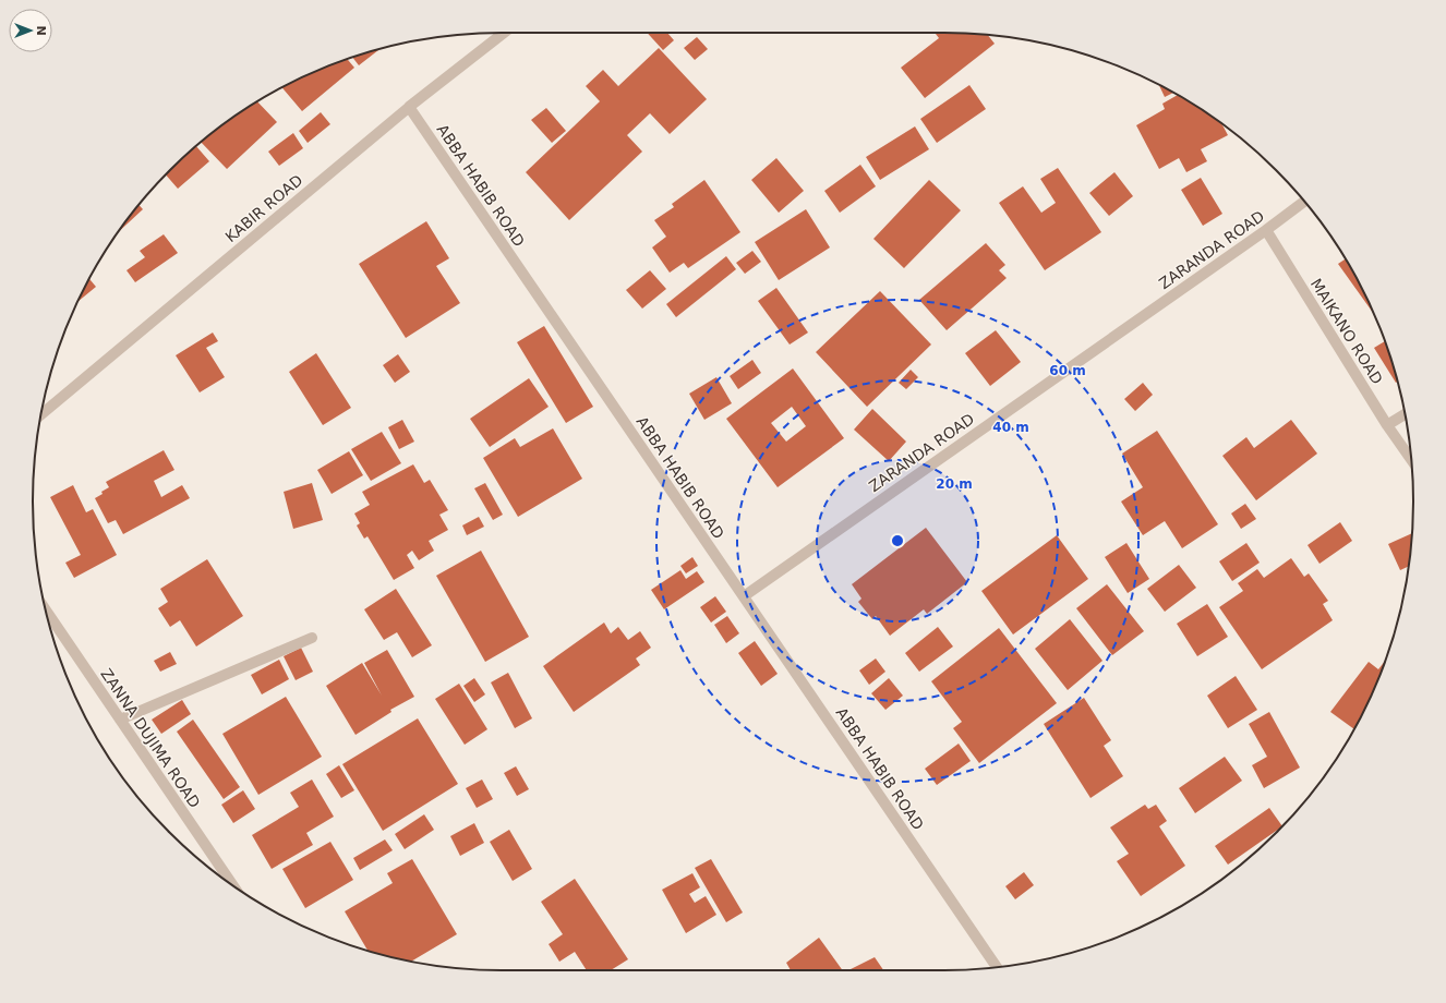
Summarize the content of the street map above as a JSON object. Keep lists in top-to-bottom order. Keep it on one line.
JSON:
{"streets":{"street":["ABBA HABIB ROAD","KABIR ROAD","ZARANDA ROAD","MAIKANO ROAD","ZANNA DUJIMA ROAD"]},"crossings":[["ABBA HABIB ROAD","KABIR ROAD"],["ABBA HABIB ROAD","ZARANDA ROAD"],["ZARANDA ROAD","MAIKANO ROAD"]],"north":"right","rings":["60 m","40 m","20 m"]}
